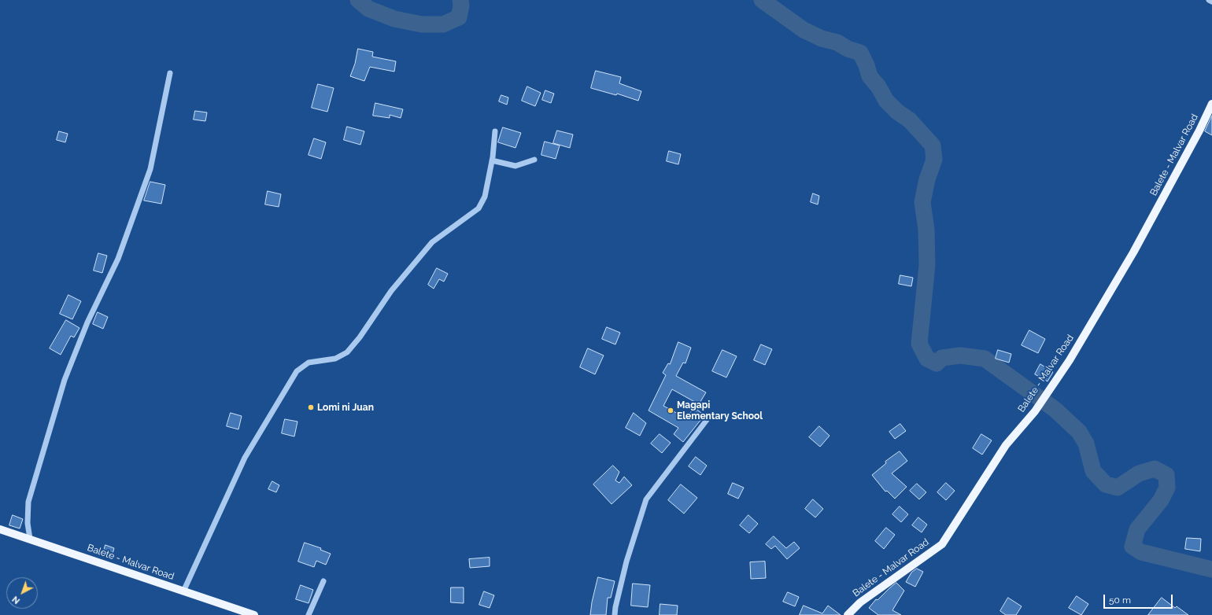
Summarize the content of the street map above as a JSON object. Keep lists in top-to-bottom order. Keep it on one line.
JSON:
{"streets":{"main road":["Balete - Malvar Road"]},"places":["Lomi ni Juan","Magapi Elementary School"],"scale_bar":"50 m","north":"bottom left"}
